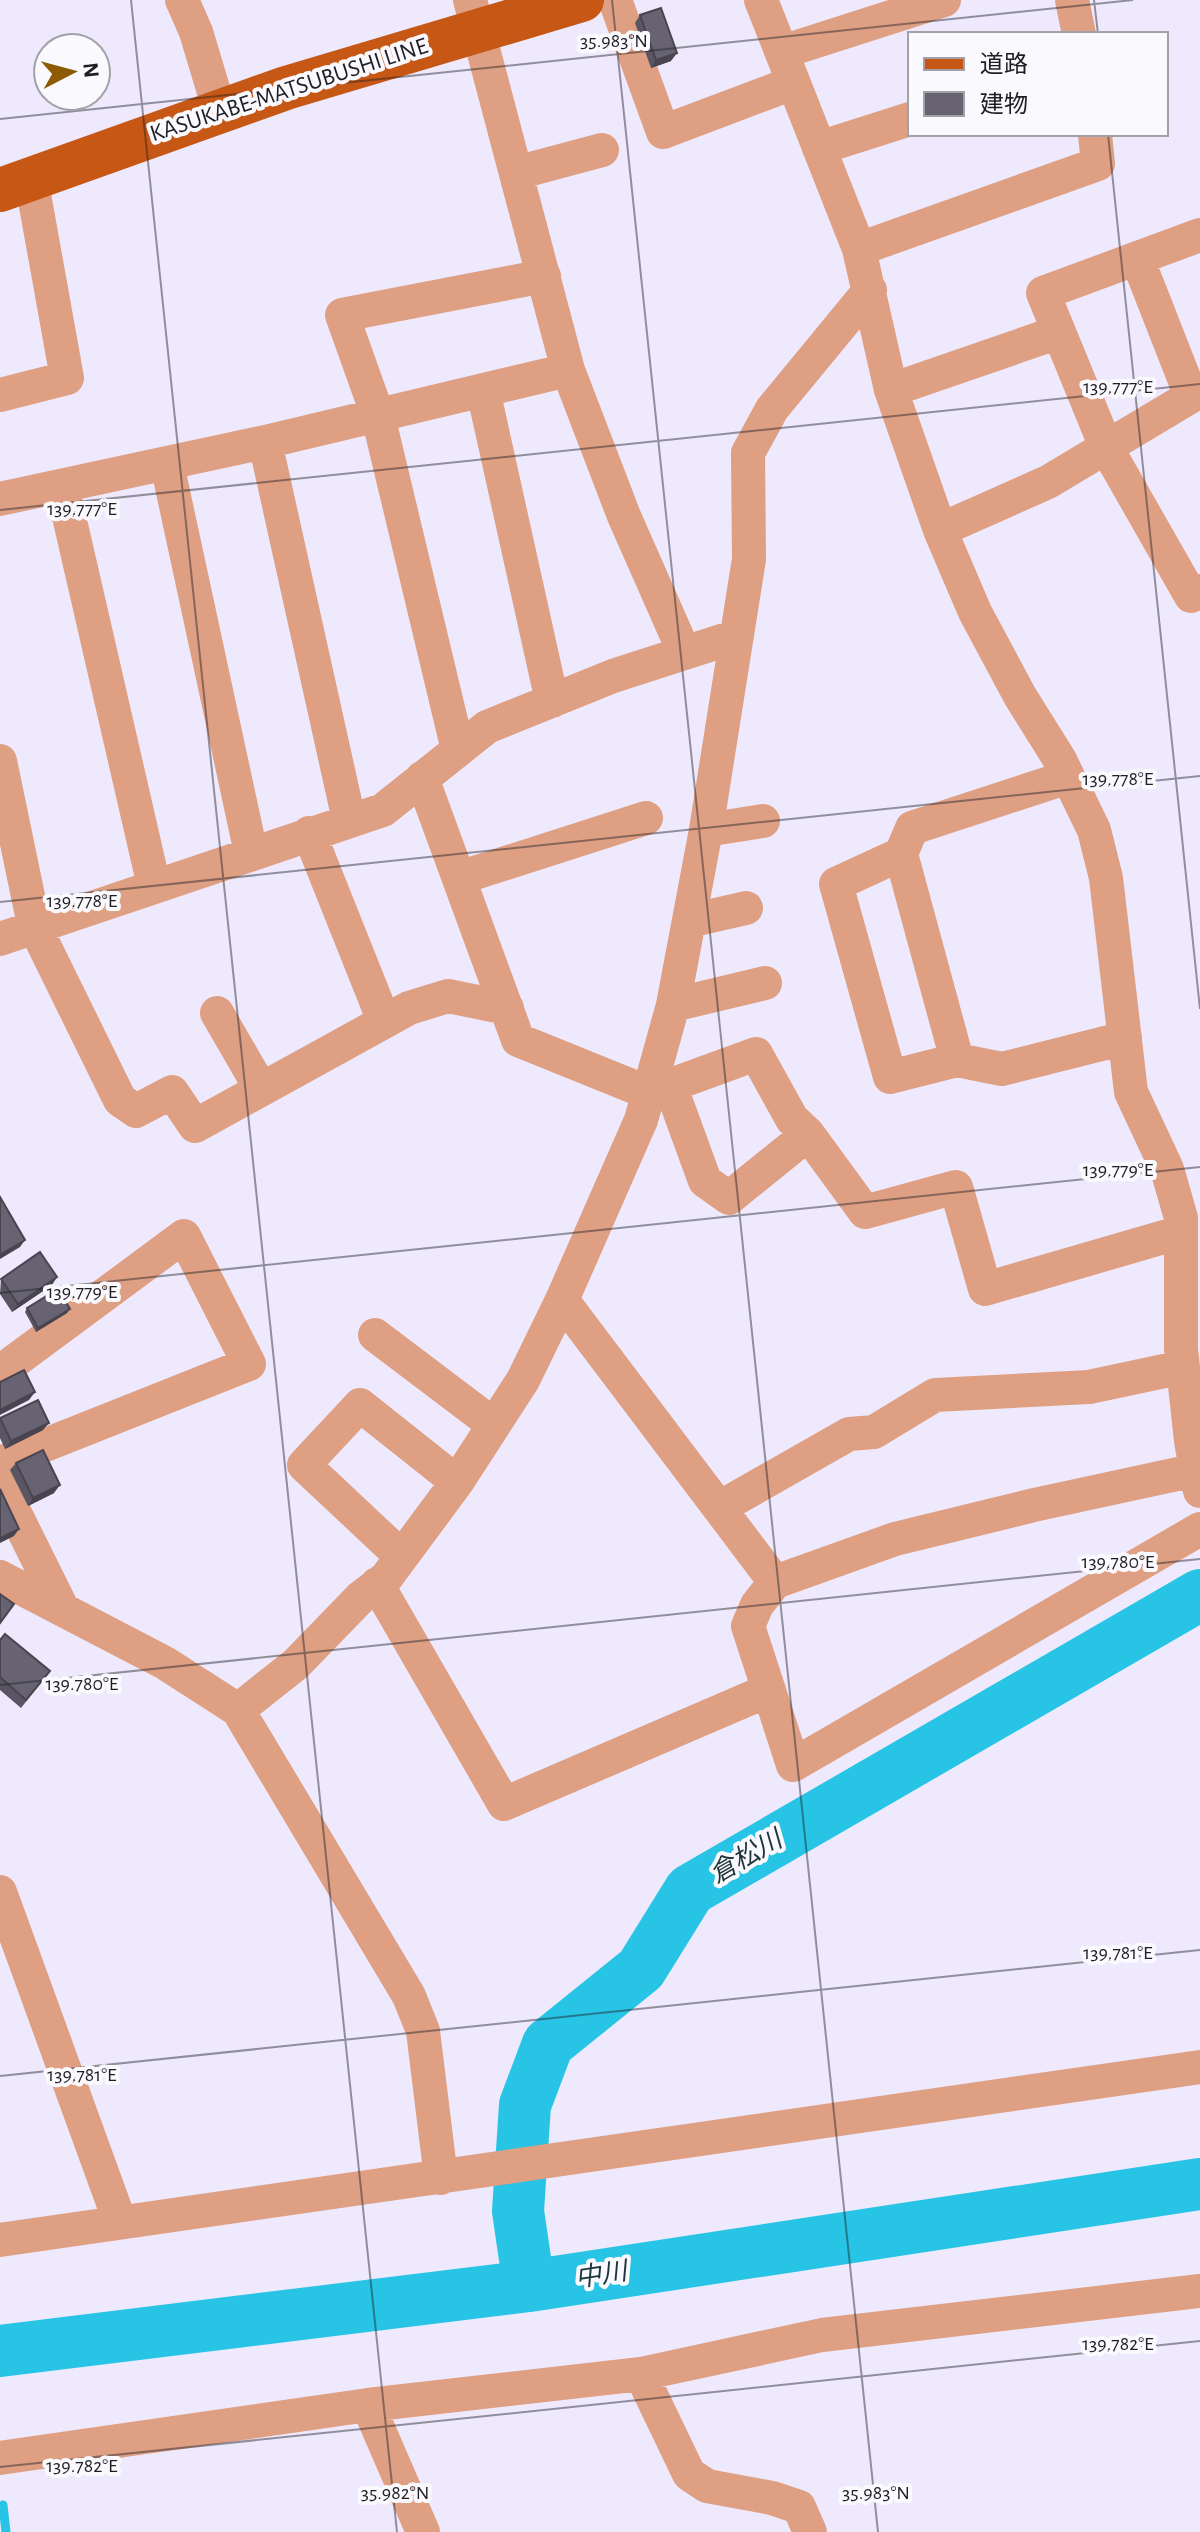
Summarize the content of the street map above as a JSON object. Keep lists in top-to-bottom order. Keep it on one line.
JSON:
{"streets":{"main road":["KASUKABE-MATSUBUSHI LINE"]},"water":["倉松川","中川"],"legend":["道路","建物"],"north":"right","coordinates":["35.983°N","139.777°E","139.778°E","139.779°E","139.780°E","139.781°E","139.782°E","35.982°N"]}
